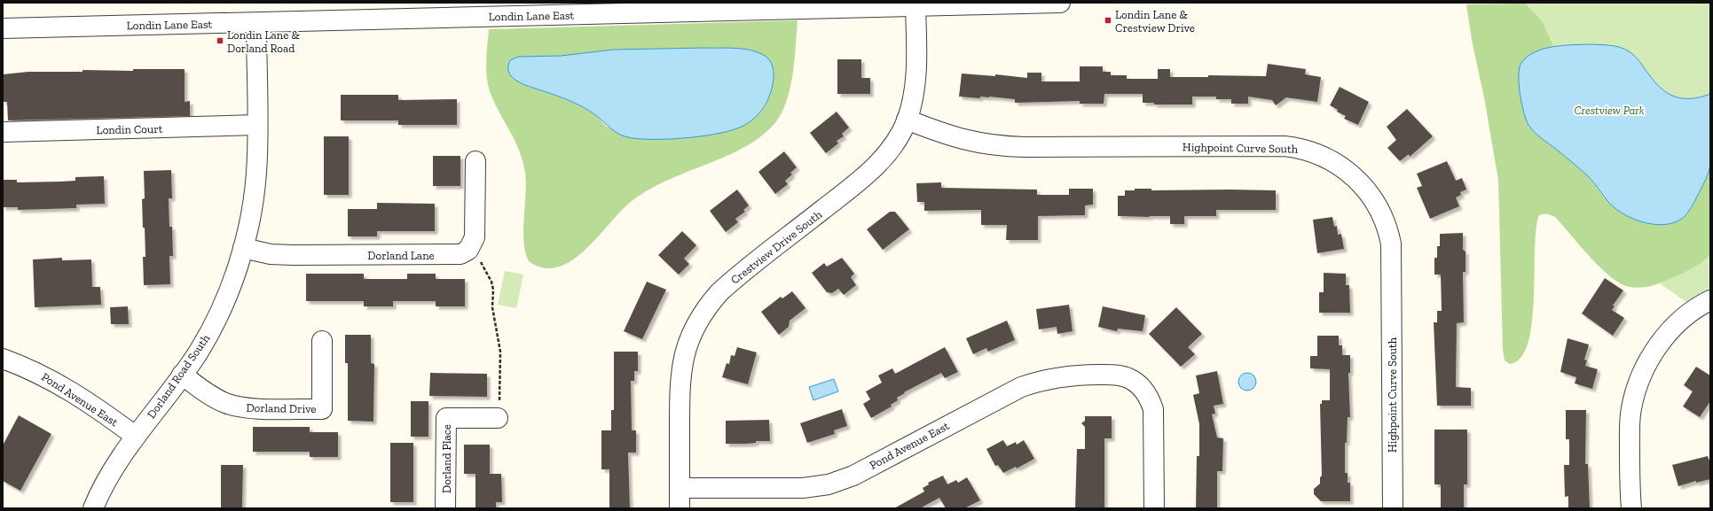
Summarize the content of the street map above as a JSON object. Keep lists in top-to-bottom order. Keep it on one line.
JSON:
{"streets":{"street":["Londin Lane East","Londin Court","Highpoint Curve South","Crestview Drive South","Dorland Lane","Dorland Road South","Pond Avenue East","Dorland Drive","Dorland Place"]},"crossings":[["Londin Lane East","Crestview Drive South"],["Londin Lane East","Dorland Road South"],["Londin Court","Dorland Road South"],["Highpoint Curve South","Crestview Drive South"],["Crestview Drive South","Pond Avenue East"],["Dorland Lane","Dorland Road South"],["Dorland Road South","Pond Avenue East"],["Dorland Road South","Dorland Drive"]],"parks":["Crestview Park"],"places":{"transit":["Londin Lane & Crestview Drive","Londin Lane & Dorland Road"]}}
